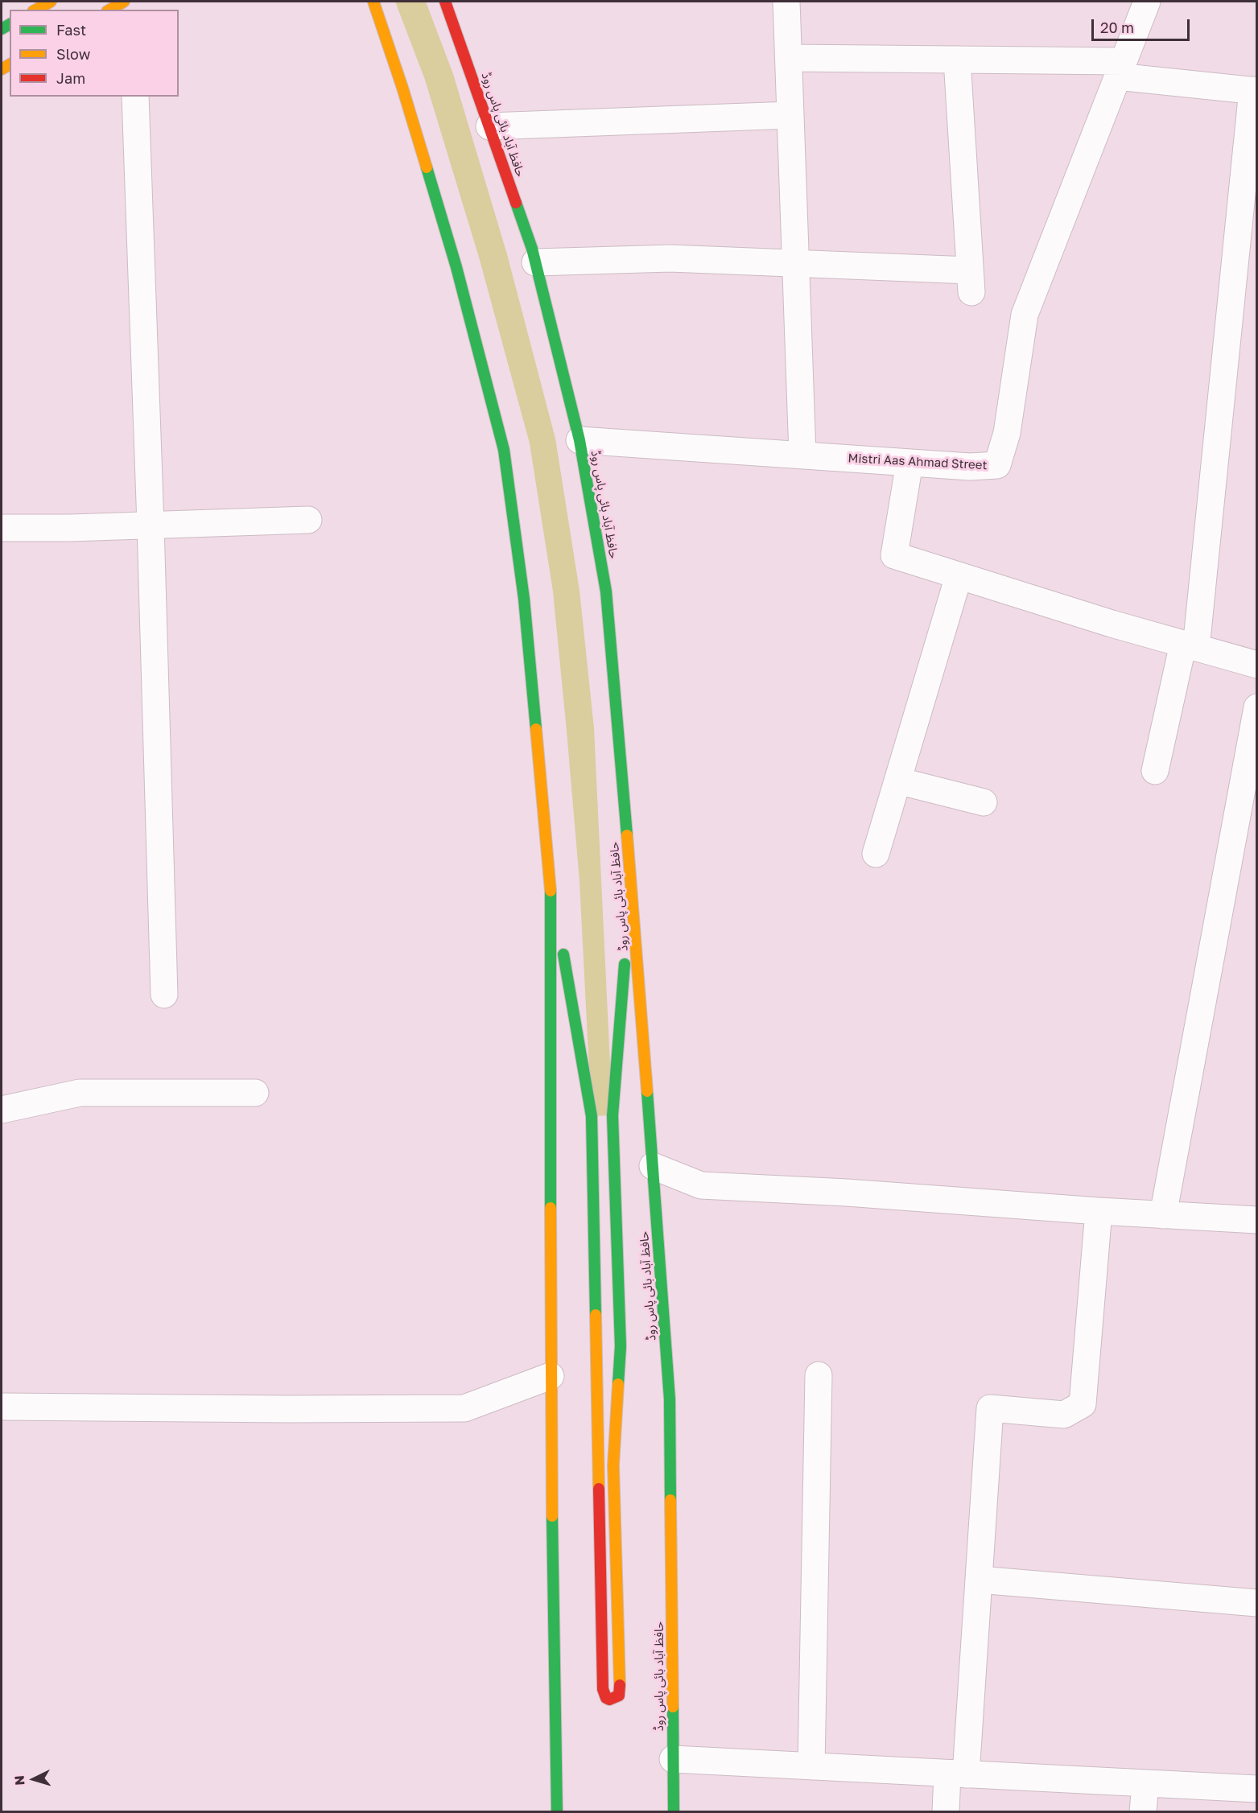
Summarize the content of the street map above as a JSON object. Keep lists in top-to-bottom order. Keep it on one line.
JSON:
{"streets":{"main road":["حافظ آباد بائی پاس روڈ"],"street":["Mistri Aas Ahmad Street"]},"crossings":[["حافظ آباد بائی پاس روڈ","Mistri Aas Ahmad Street"]],"legend":["Fast","Slow","Jam"],"scale_bar":"20 m","north":"left"}
